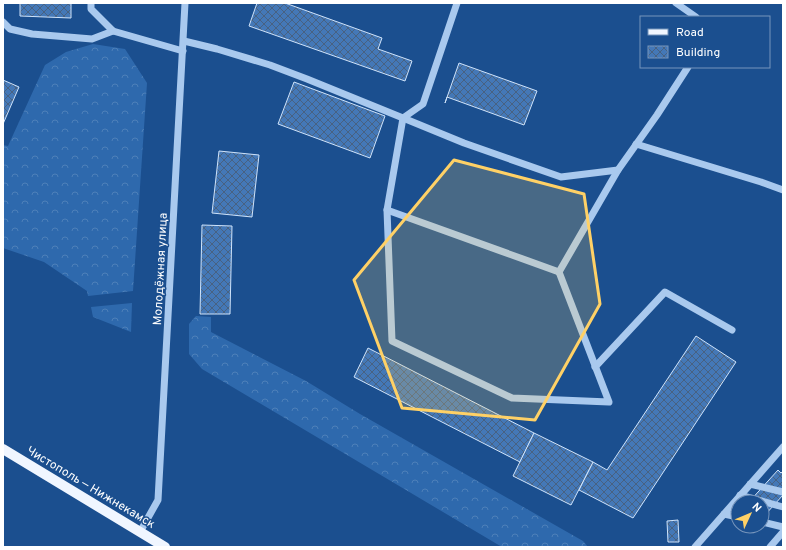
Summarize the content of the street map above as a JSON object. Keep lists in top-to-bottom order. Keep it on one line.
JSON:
{"streets":{"main road":["Чистополь — Нижнекамск"],"street":["Молодёжная улица"]},"crossings":[["Молодёжная улица","Чистополь — Нижнекамск"]],"legend":["Road","Building"],"north":"top right"}
